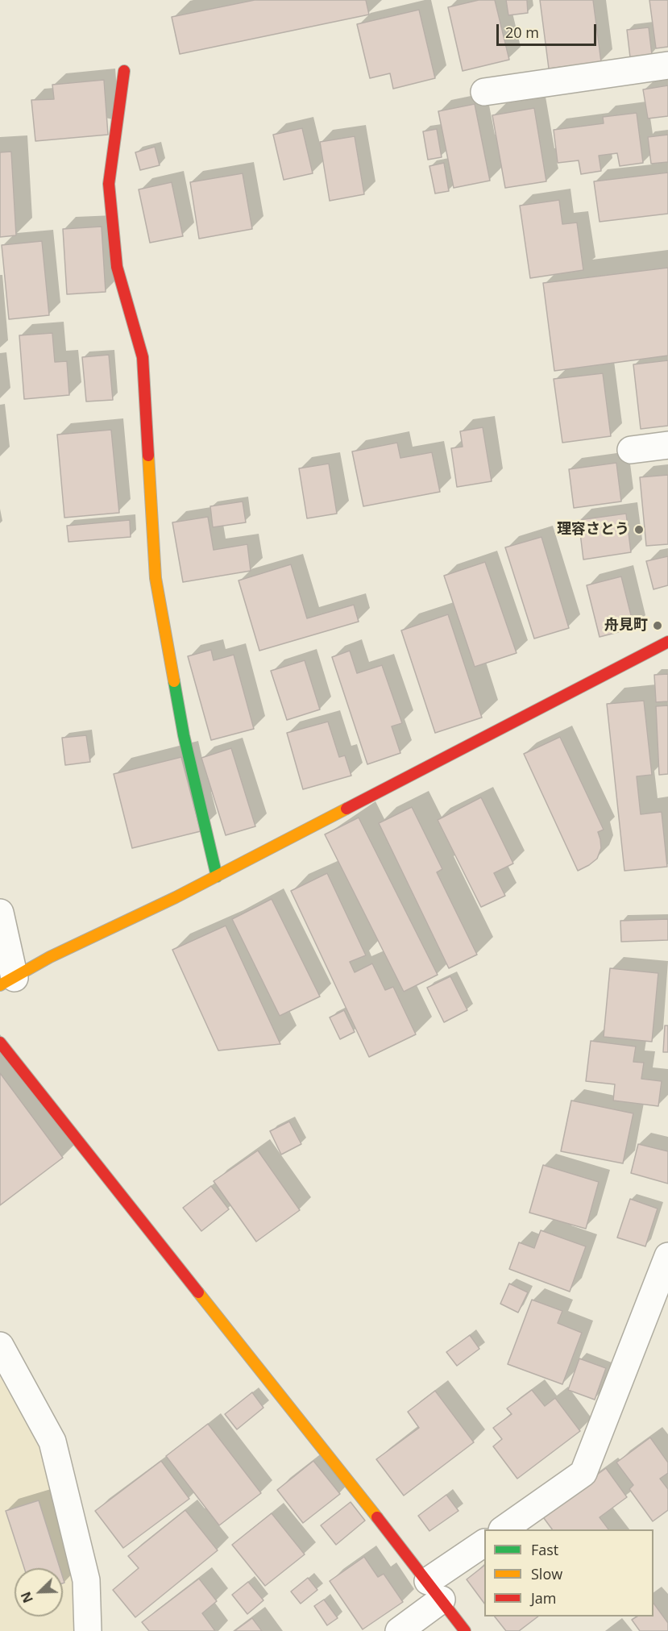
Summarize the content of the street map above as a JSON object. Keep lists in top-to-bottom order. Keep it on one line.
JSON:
{"places":["理容さとう","舟見町"],"legend":["Fast","Slow","Jam"],"scale_bar":"20 m","north":"bottom left"}
